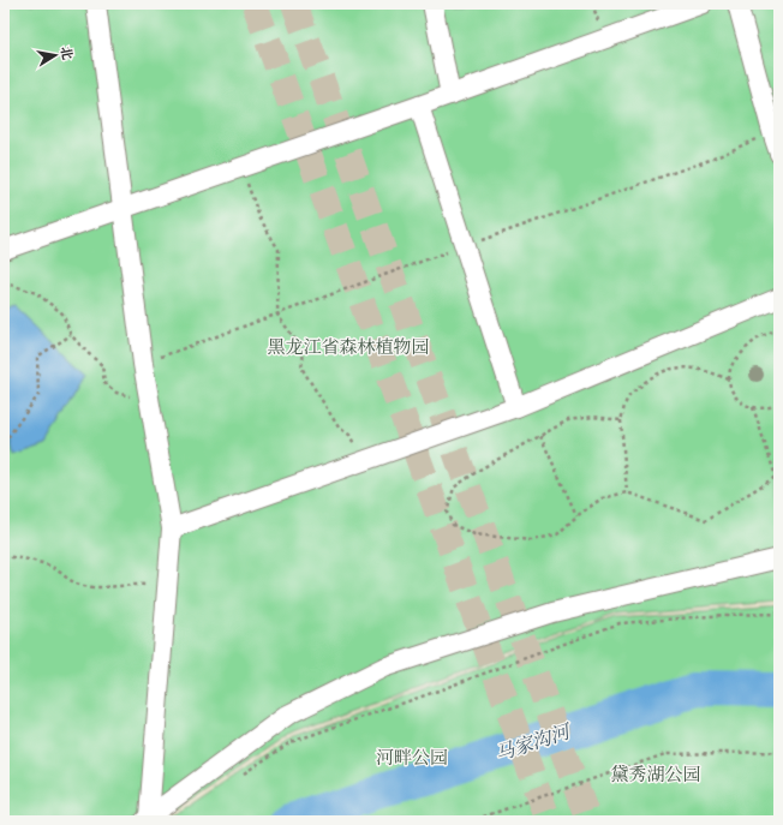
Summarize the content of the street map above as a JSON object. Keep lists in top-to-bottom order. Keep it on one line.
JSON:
{"water":["马家沟河"],"parks":["黑龙江省森林植物园","河畔公园","黛秀湖公园"],"north":"right"}
